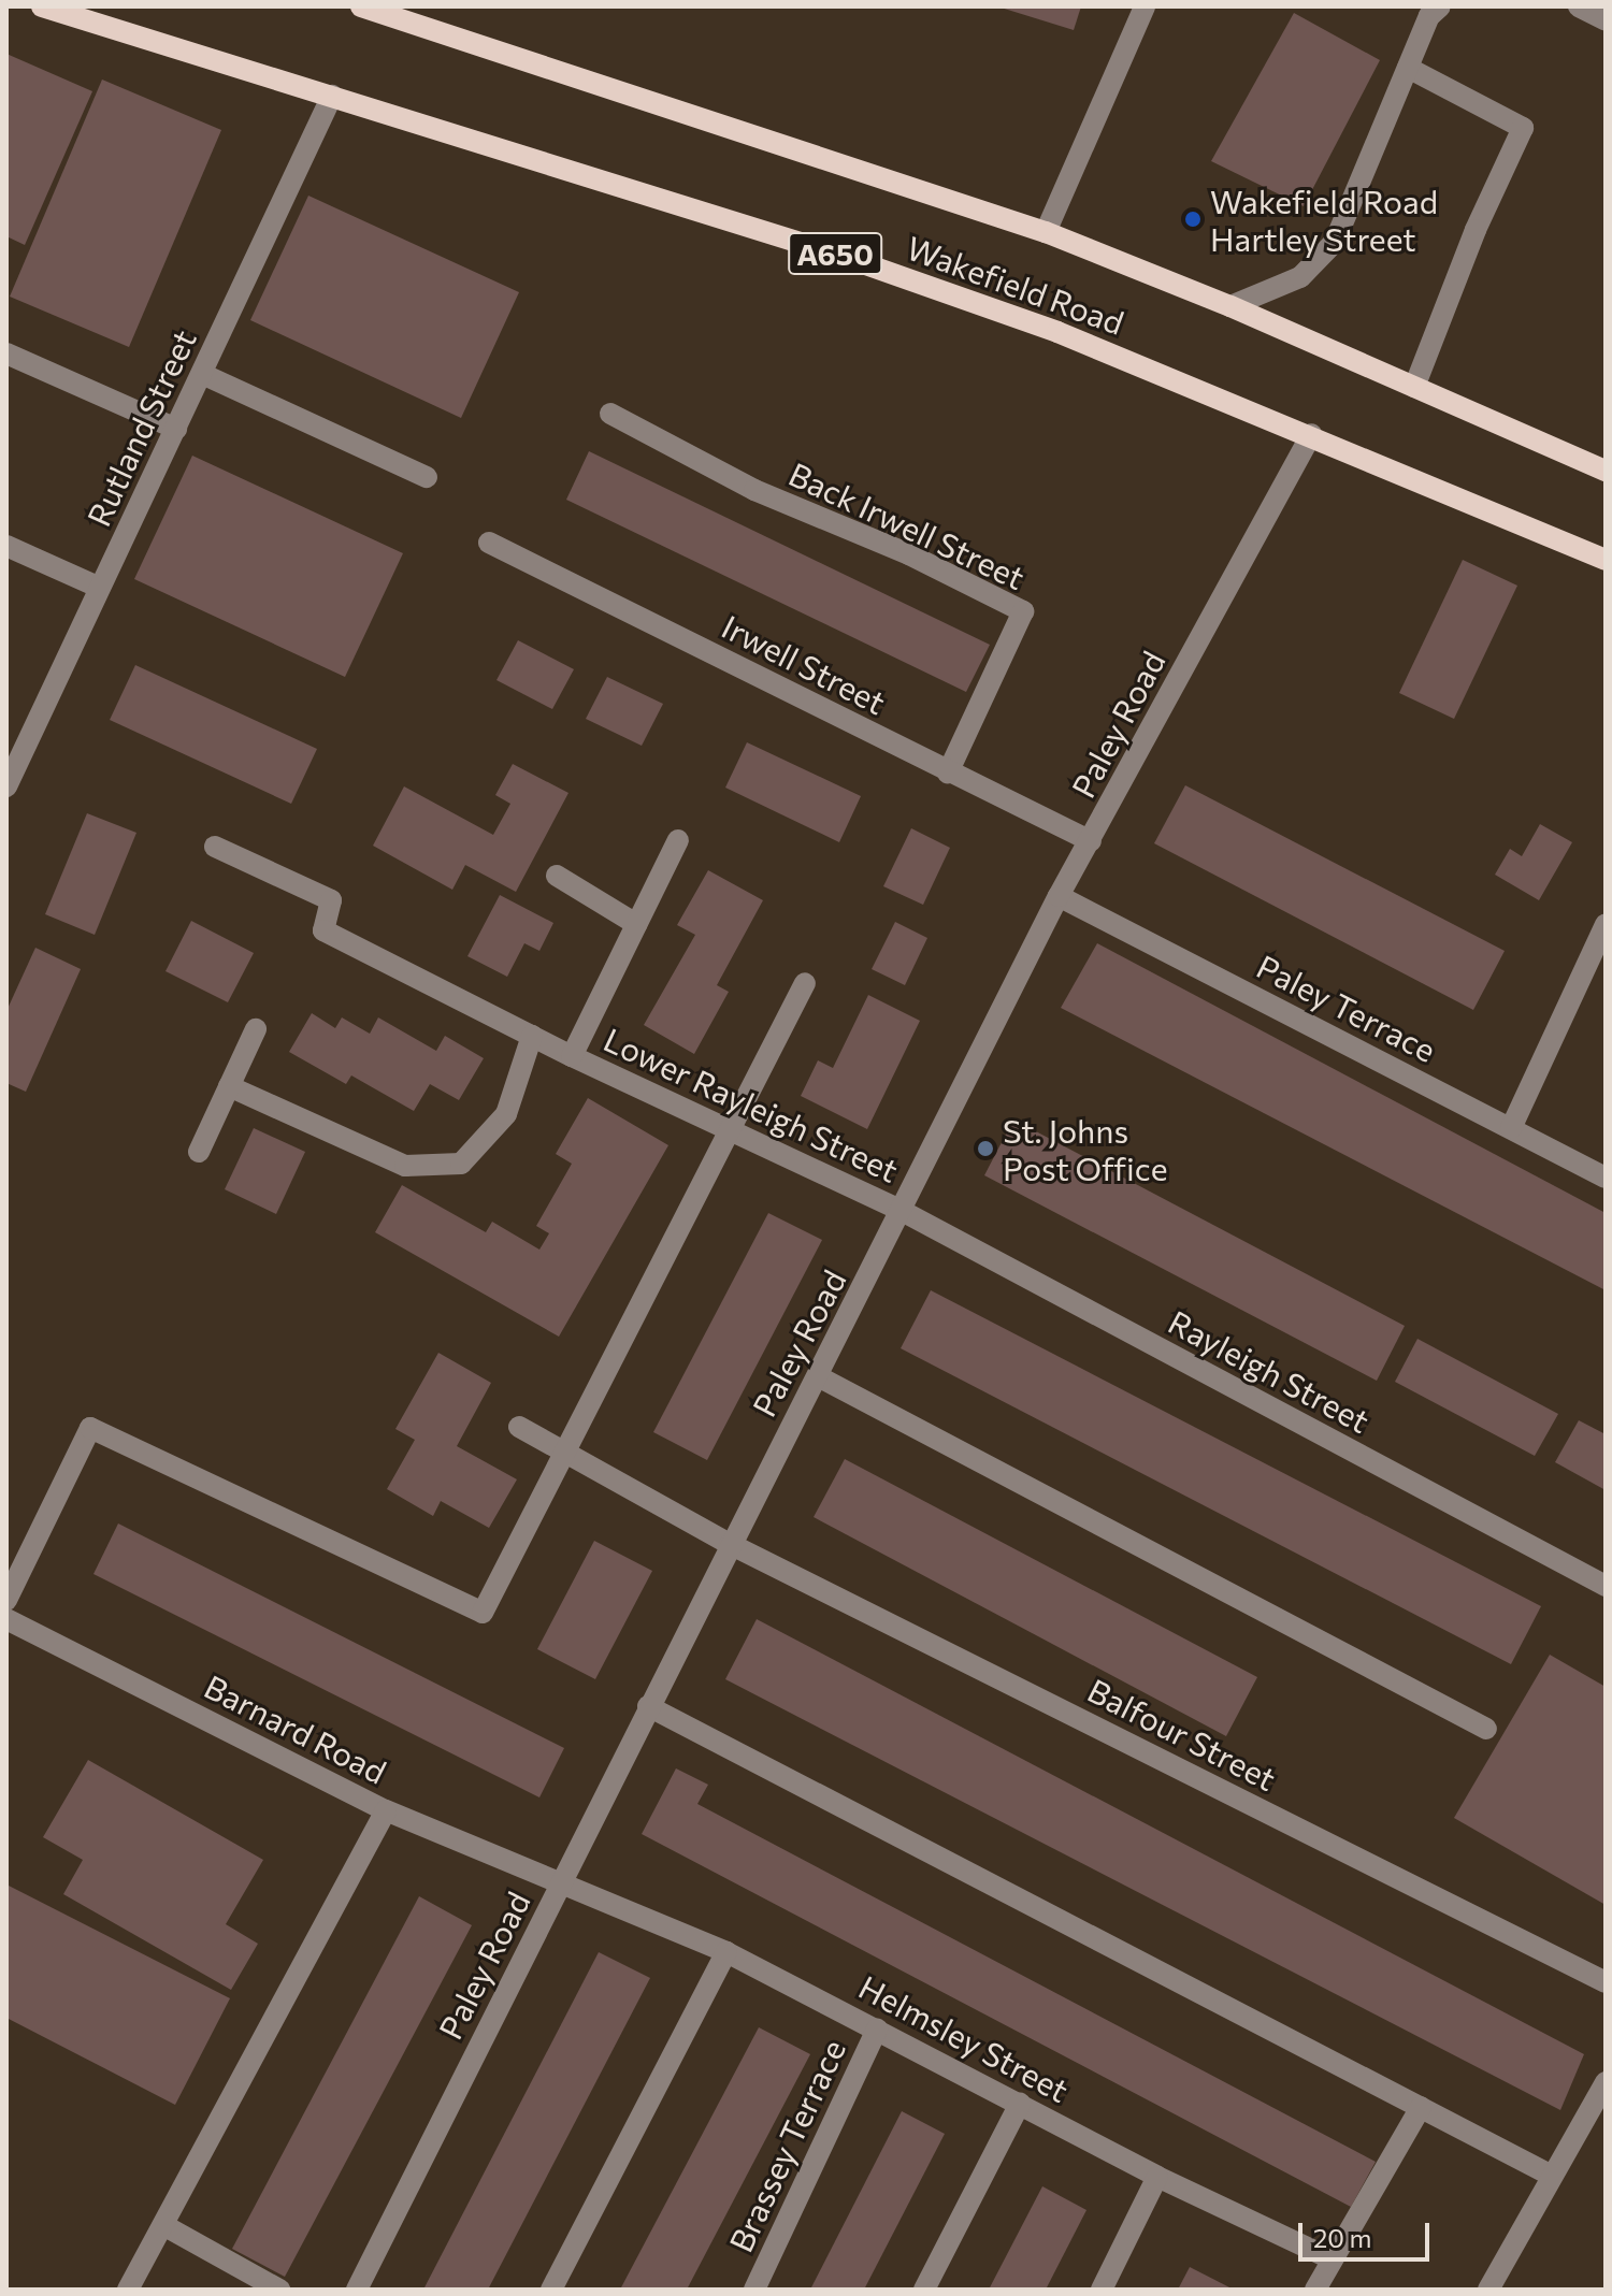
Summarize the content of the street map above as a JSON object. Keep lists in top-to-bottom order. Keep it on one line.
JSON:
{"streets":{"main road":["A650","Wakefield Road"],"street":["Rutland Street","Back Irwell Street","Irwell Street","Paley Road","Paley Terrace","Lower Rayleigh Street","Rayleigh Street","Barnard Road","Balfour Street","Helmsley Street","Brassey Terrace"]},"crossings":[["Wakefield Road","Rutland Street"],["Wakefield Road","Paley Road"],["Back Irwell Street","Irwell Street"],["Irwell Street","Paley Road"],["Paley Road","Paley Terrace"],["Paley Road","Lower Rayleigh Street"],["Paley Road","Rayleigh Street"],["Paley Road","Barnard Road"],["Paley Road","Balfour Street"],["Paley Road","Helmsley Street"],["Lower Rayleigh Street","Rayleigh Street"],["Barnard Road","Helmsley Street"],["Helmsley Street","Brassey Terrace"]],"places":["Wakefield Road Hartley Street","St. Johns Post Office"],"scale_bar":"20 m"}
